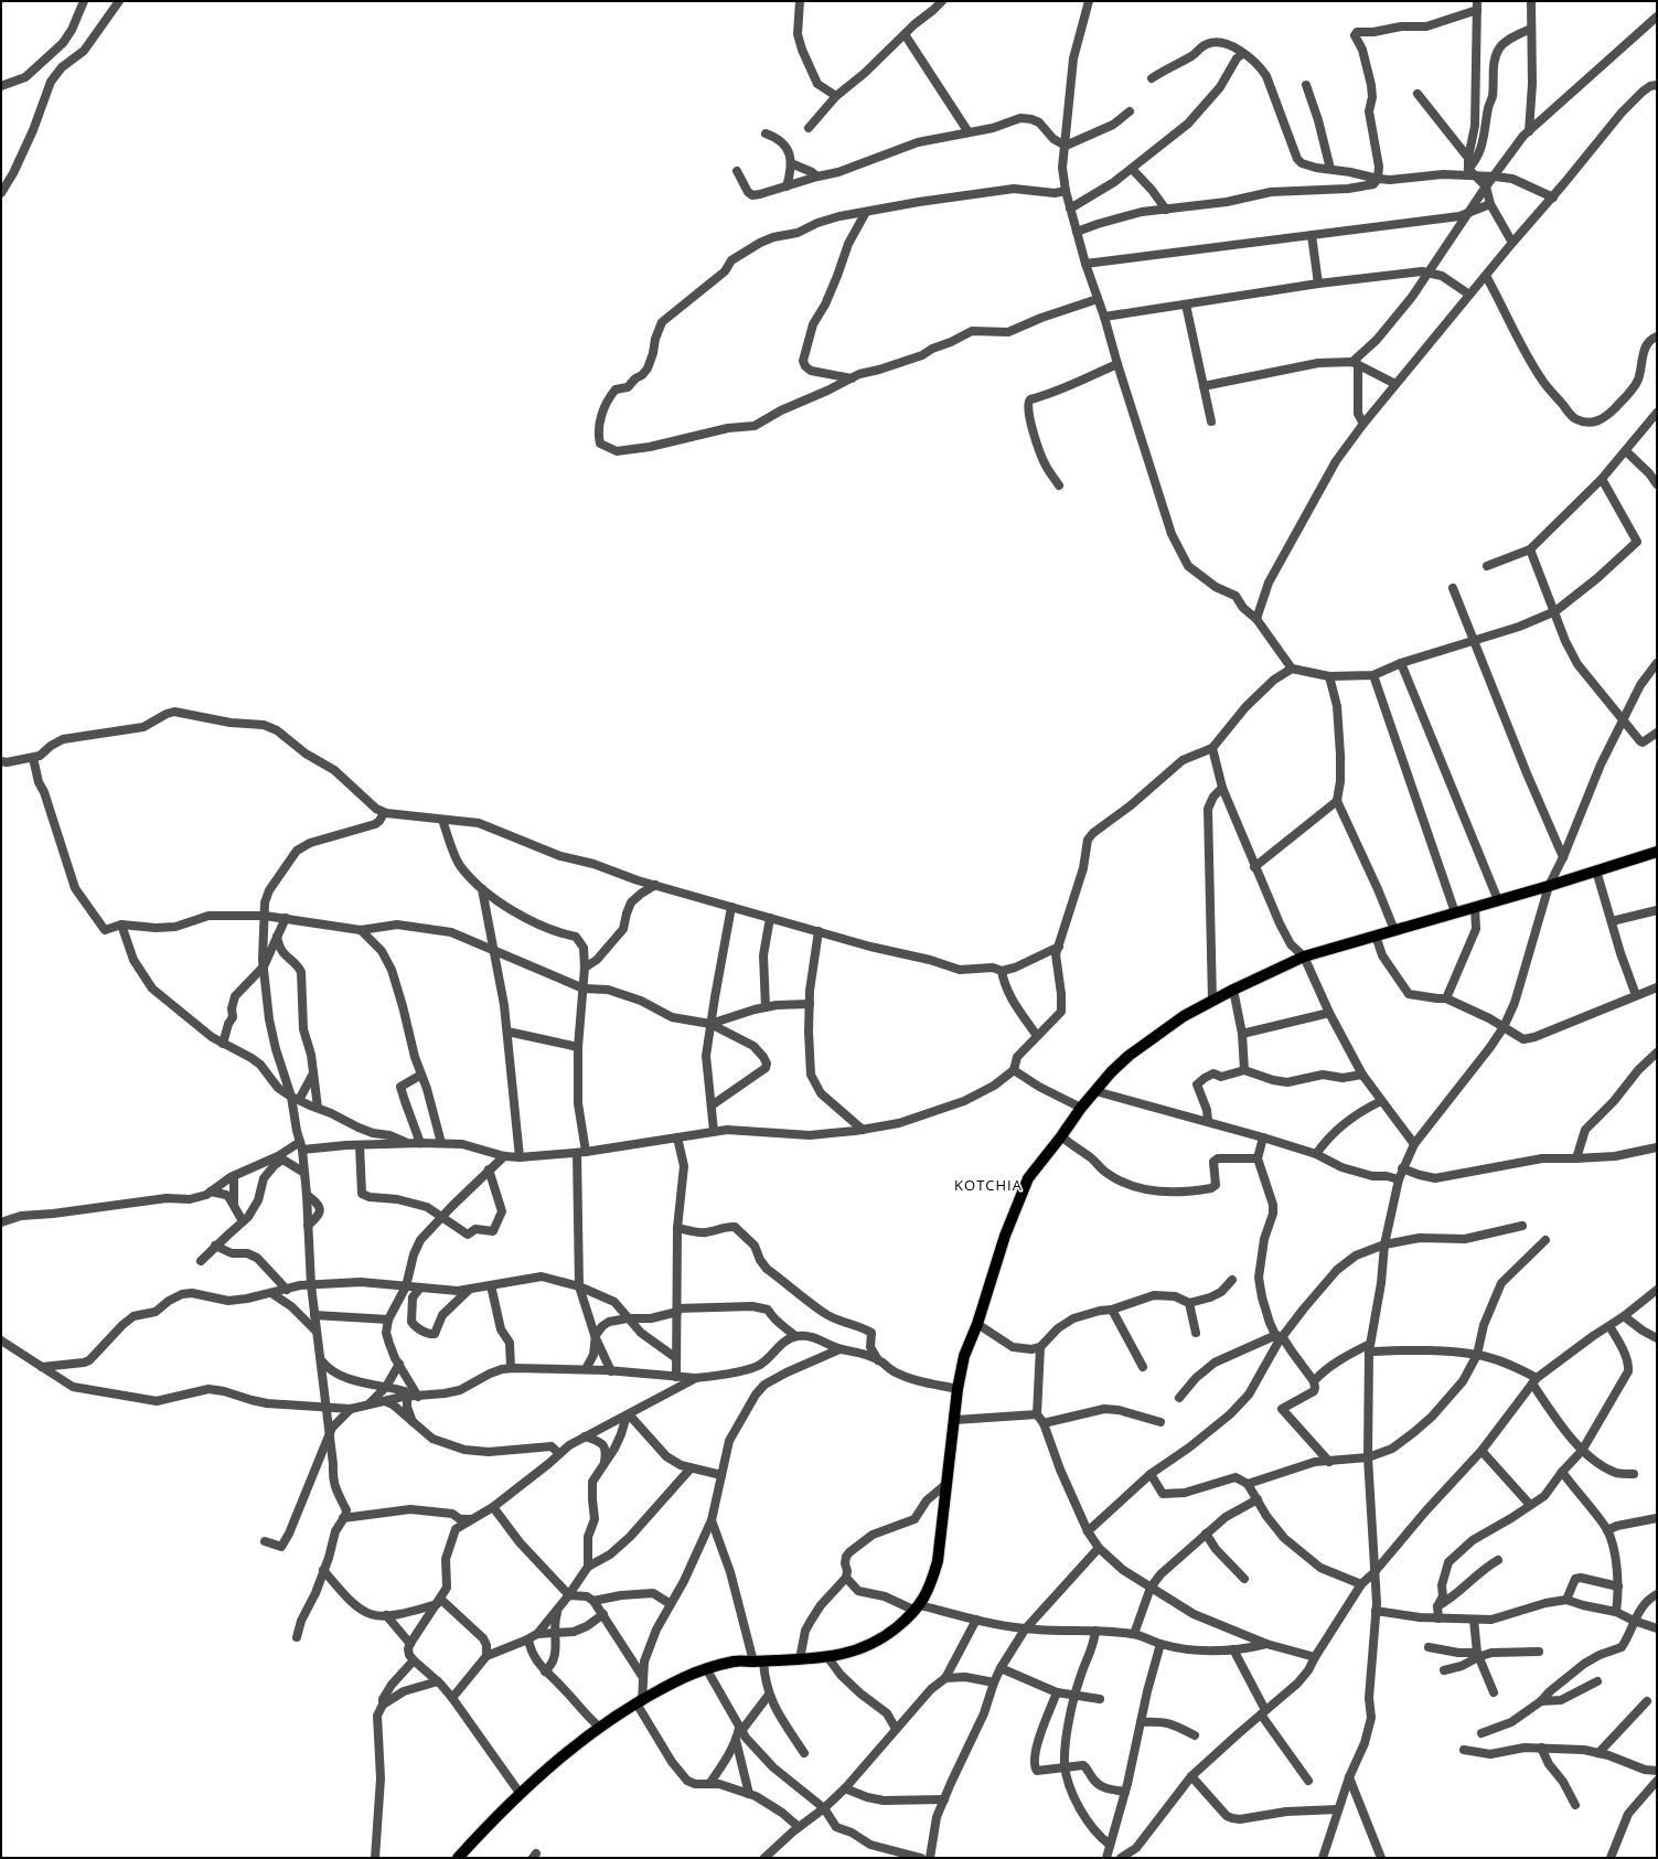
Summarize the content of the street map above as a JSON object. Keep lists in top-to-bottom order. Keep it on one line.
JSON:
{"districts":["KOTCHIA"]}
